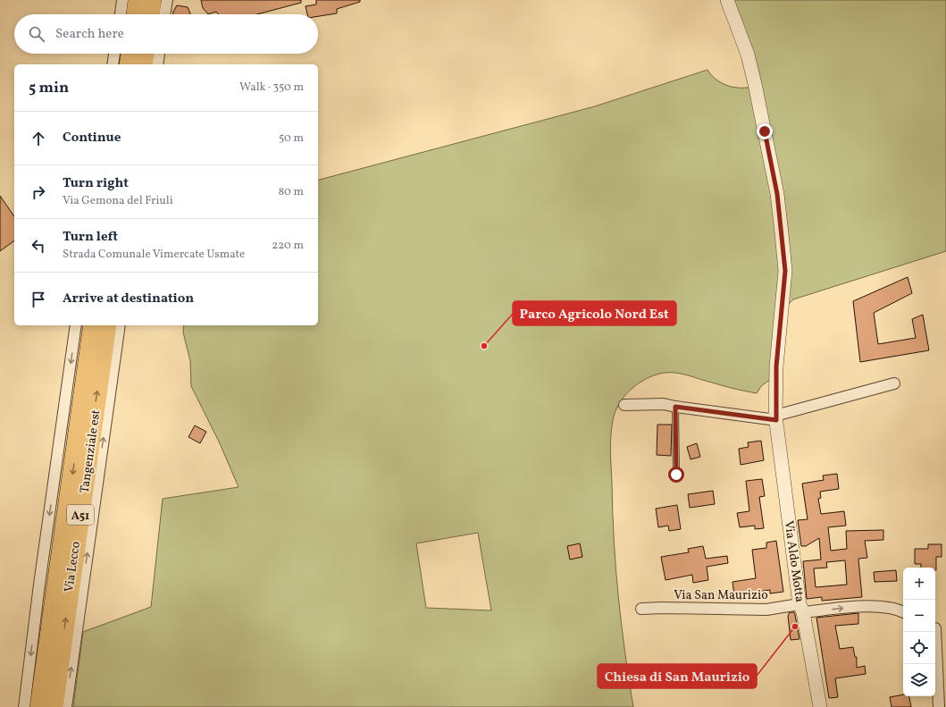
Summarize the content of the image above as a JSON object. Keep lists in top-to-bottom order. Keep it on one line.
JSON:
{"streets":{"highway":["Tangenziale est","A51"],"street":["Via Aldo Motta","Via Lecco","Via San Maurizio"]},"crossings":[["Via Aldo Motta","Via San Maurizio"]],"one_way":["Via San Maurizio"],"places":["Parco Agricolo Nord Est","Chiesa di San Maurizio"],"page":{"search":"Search here","heading":["5 min","Walk · 350 m"],"list":[["Continue","50 m"],["Turn right","Via Gemona del Friuli","80 m"],["Turn left","Strada Comunale Vimercate Usmate","220 m"],"Arrive at destination"],"map_buttons":["+","−"]}}
